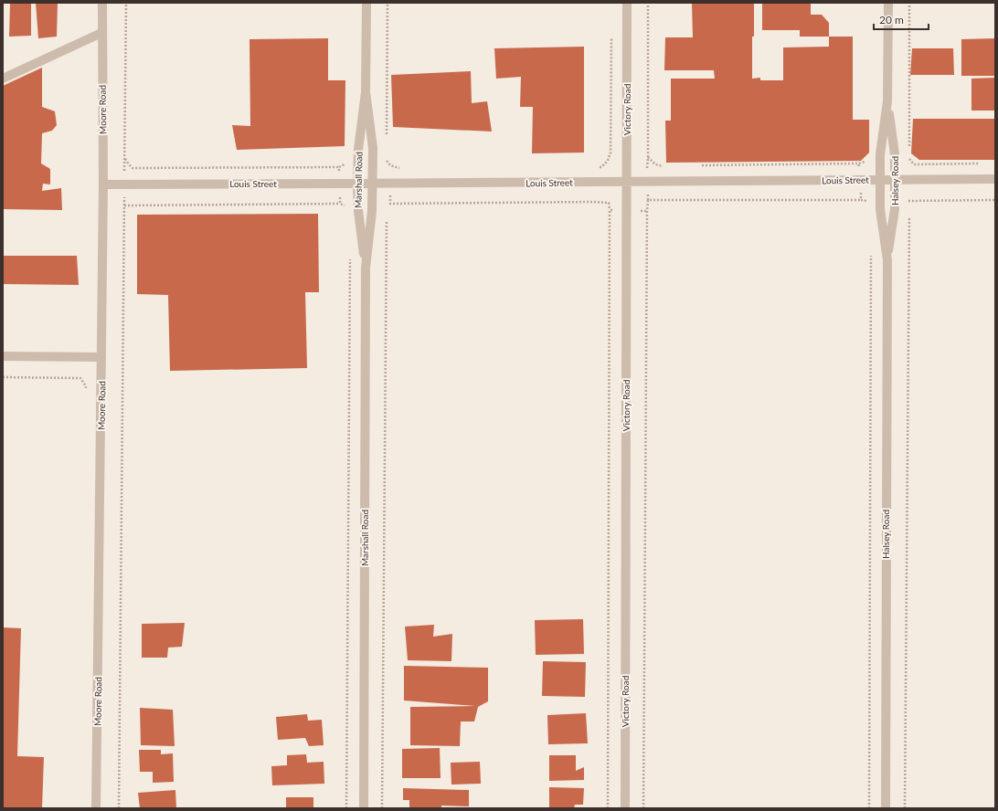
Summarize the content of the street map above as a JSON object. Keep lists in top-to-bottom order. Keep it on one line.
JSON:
{"streets":{"street":["Moore Road","Victory Road","Marshall Road","Louis Street","Halsey Road"]},"crossings":[["Moore Road","Louis Street"],["Victory Road","Louis Street"],["Marshall Road","Louis Street"],["Louis Street","Halsey Road"]],"scale_bar":"20 m"}
